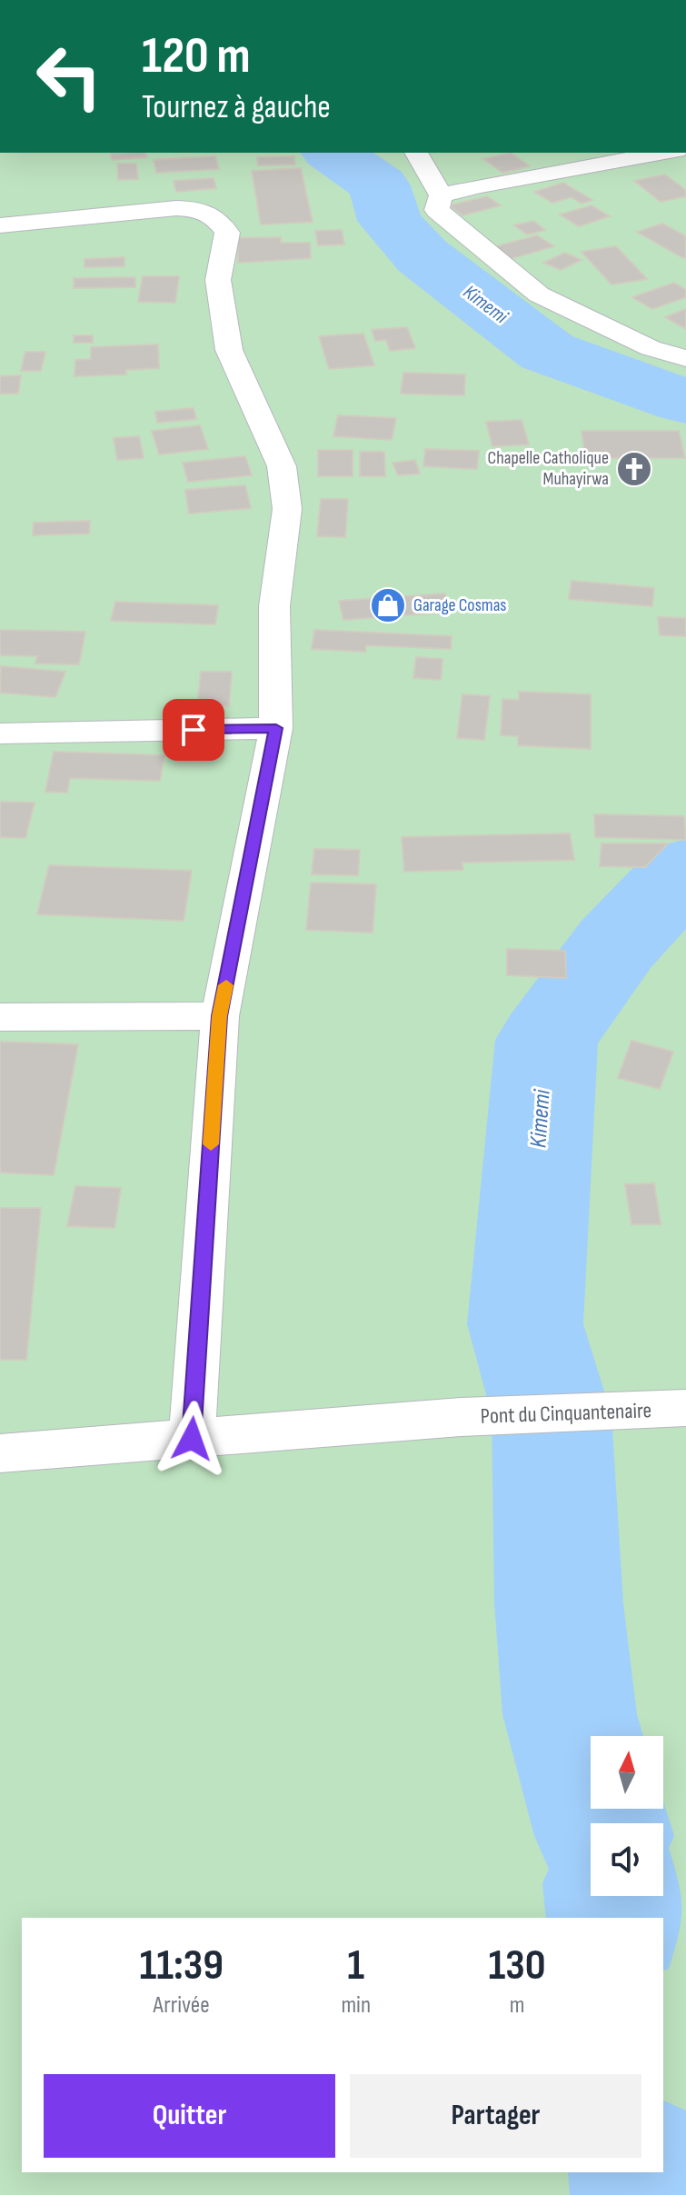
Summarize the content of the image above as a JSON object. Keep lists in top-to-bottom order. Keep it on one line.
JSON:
{"streets":{"street":["Pont du Cinquantenaire"]},"water":["Kimemi"],"places":{"church":["Chapelle Catholique Muhayirwa"],"shop":["Garage Cosmas"]},"north":"top","page":{"turn":["120 m","Tournez à gauche"],"eta":["11:39","Arrivée","1","min","130","m"],"buttons":["Quitter","Partager"]}}
